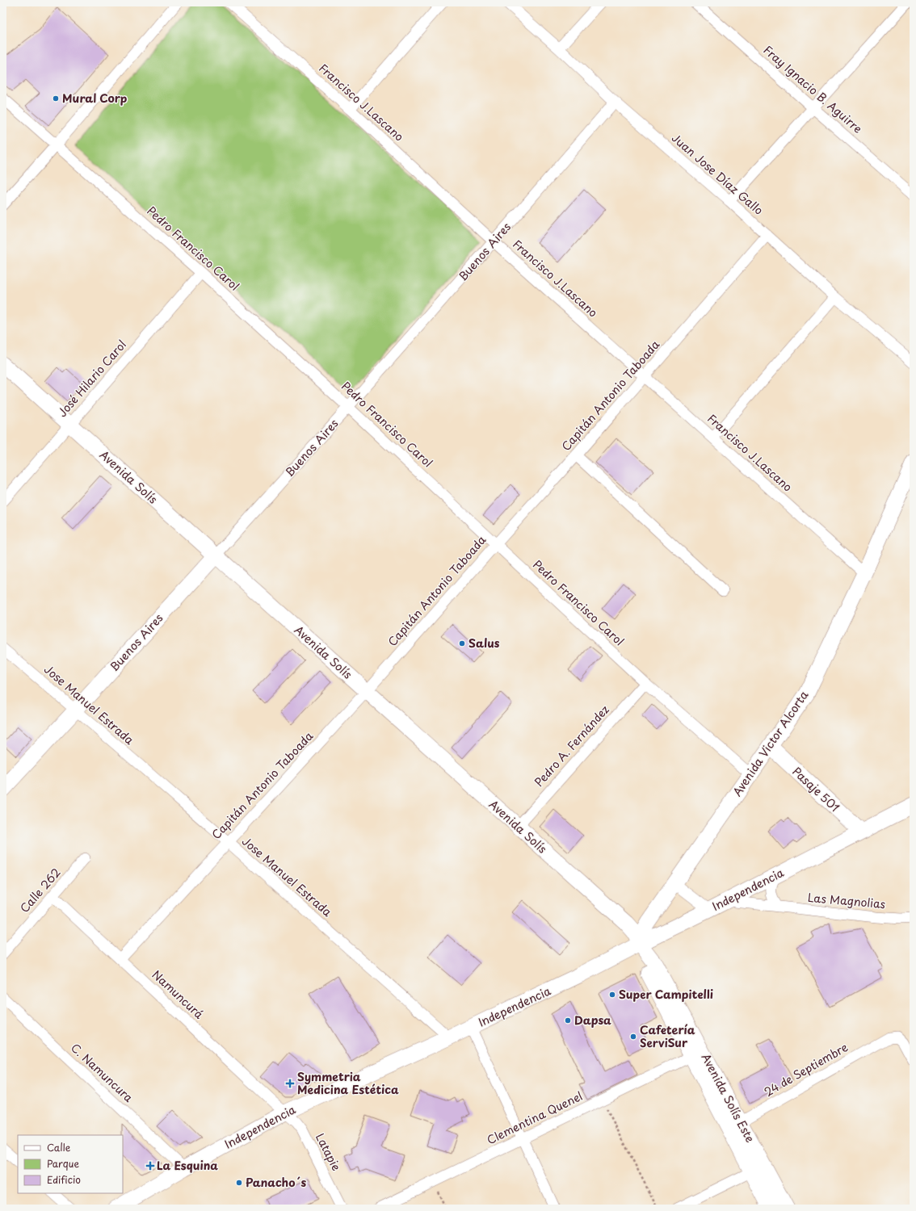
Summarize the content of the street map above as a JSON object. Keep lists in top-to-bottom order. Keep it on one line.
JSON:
{"streets":{"main road":["Buenos Aires","Avenida Solís","Avenida Victor Alcorta","Pasaje 501","Independencia","Avenida Solís Este"],"street":["Fray Ignacio B. Aguirre","Francisco J.Lascano","Juan Jose Díaz Gallo","Pedro Francisco Carol","José Hilario Carol","Capitán Antonio Taboada","Jose Manuel Estrada","Pedro A. Fernández","Calle 262","Las Magnolias","Namuncurá","24 de Septiembre","C. Namuncura","Clementina Quenel","Latapie"]},"crossings":[["Francisco J.Lascano","Buenos Aires"],["Francisco J.Lascano","Capitán Antonio Taboada"],["Francisco J.Lascano","Avenida Victor Alcorta"],["Juan Jose Díaz Gallo","Buenos Aires"],["Juan Jose Díaz Gallo","Capitán Antonio Taboada"],["Pedro Francisco Carol","Buenos Aires"],["Pedro Francisco Carol","José Hilario Carol"],["Pedro Francisco Carol","Capitán Antonio Taboada"],["Pedro Francisco Carol","Avenida Victor Alcorta"],["Pedro Francisco Carol","Pedro A. Fernández"],["Buenos Aires","Avenida Solís"],["Buenos Aires","Jose Manuel Estrada"],["José Hilario Carol","Avenida Solís"],["Capitán Antonio Taboada","Avenida Solís"],["Capitán Antonio Taboada","Jose Manuel Estrada"],["Capitán Antonio Taboada","Namuncurá"],["Avenida Solís","Avenida Victor Alcorta"],["Avenida Solís","Pedro A. Fernández"],["Avenida Solís","Independencia"],["Avenida Solís","Avenida Solís Este"],["Jose Manuel Estrada","Independencia"],["Avenida Victor Alcorta","Pasaje 501"],["Avenida Victor Alcorta","Independencia"],["Avenida Victor Alcorta","Avenida Solís Este"],["Pasaje 501","Independencia"],["Independencia","Las Magnolias"],["Independencia","Namuncurá"],["Independencia","C. Namuncura"],["Independencia","Avenida Solís Este"],["Independencia","Latapie"],["Calle 262","Namuncurá"],["Namuncurá","Latapie"],["24 de Septiembre","Avenida Solís Este"],["Avenida Solís Este","Clementina Quenel"]],"places":{"other":["Mural Corp","Salus","Super Campitelli","Dapsa","Cafetería ServiSur","Panacho´s"],"health":["Symmetria Medicina Estética","La Esquina"]},"legend":["Calle","Parque","Edificio"]}
